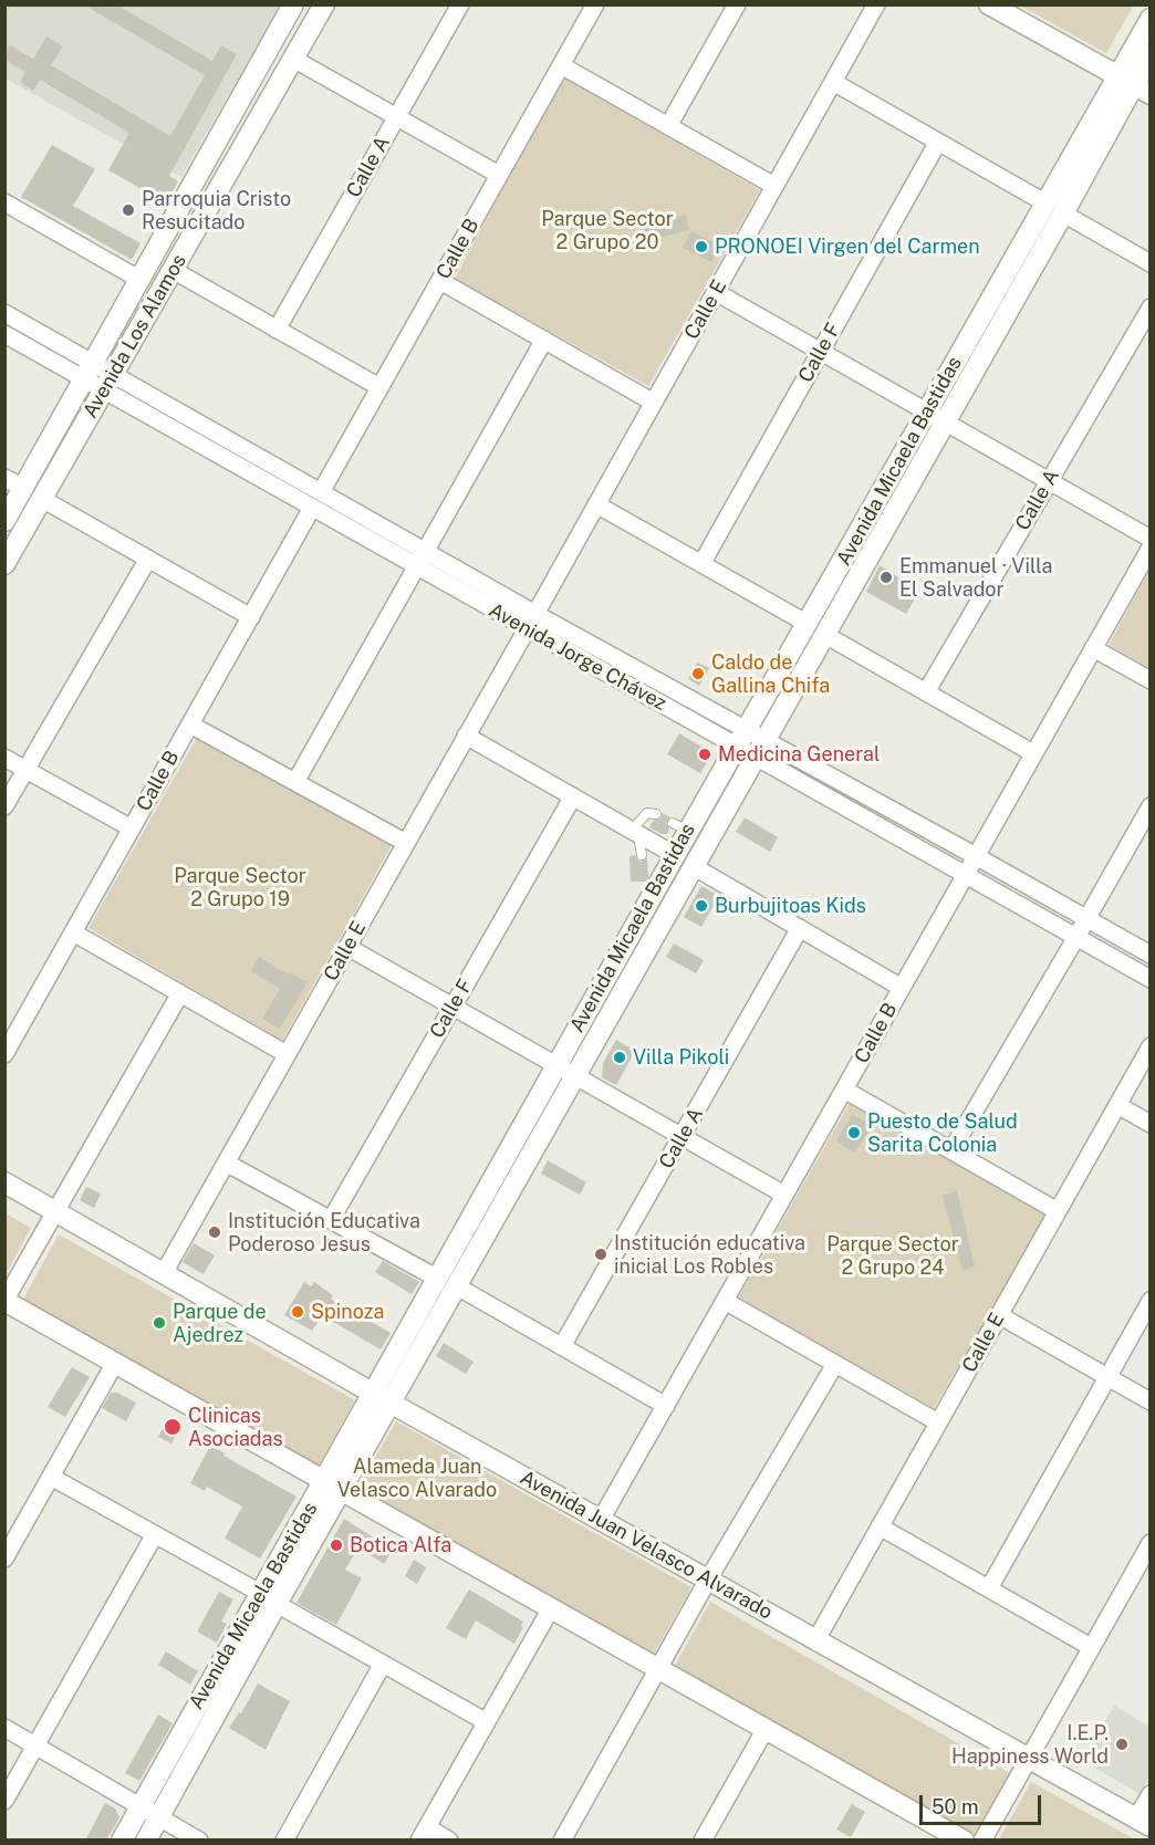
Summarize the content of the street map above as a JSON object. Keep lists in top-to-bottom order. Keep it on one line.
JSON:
{"streets":{"street":["Calle A","Calle B","Calle E","Avenida Los Alamos","Calle F","Avenida Micaela Bastidas","Avenida Jorge Chávez","Avenida Juan Velasco Alvarado"]},"crossings":[["Calle B","Avenida Jorge Chávez"],["Calle B","Avenida Juan Velasco Alvarado"],["Calle E","Avenida Jorge Chávez"],["Calle E","Avenida Juan Velasco Alvarado"],["Avenida Los Alamos","Avenida Jorge Chávez"],["Avenida Micaela Bastidas","Avenida Jorge Chávez"],["Avenida Micaela Bastidas","Avenida Juan Velasco Alvarado"]],"parks":["Parque Sector 2 Grupo 20","Parque Sector 2 Grupo 19","Parque Sector 2 Grupo 24","Alameda Juan Velasco Alvarado"],"places":["Parroquia Cristo Resucitado","PRONOEI Virgen del Carmen","Emmanuel · Villa El Salvador","Caldo de Gallina Chifa","Medicina General","Burbujitoas Kids","Villa Pikoli","Puesto de Salud Sarita Colonia","Institución Educativa Poderoso Jesus","Institución educativa inicial Los Robles","Spinoza","Parque de Ajedrez","Clinicas Asociadas","Botica Alfa","I.E.P. Happiness World"],"scale_bar":"50 m"}
